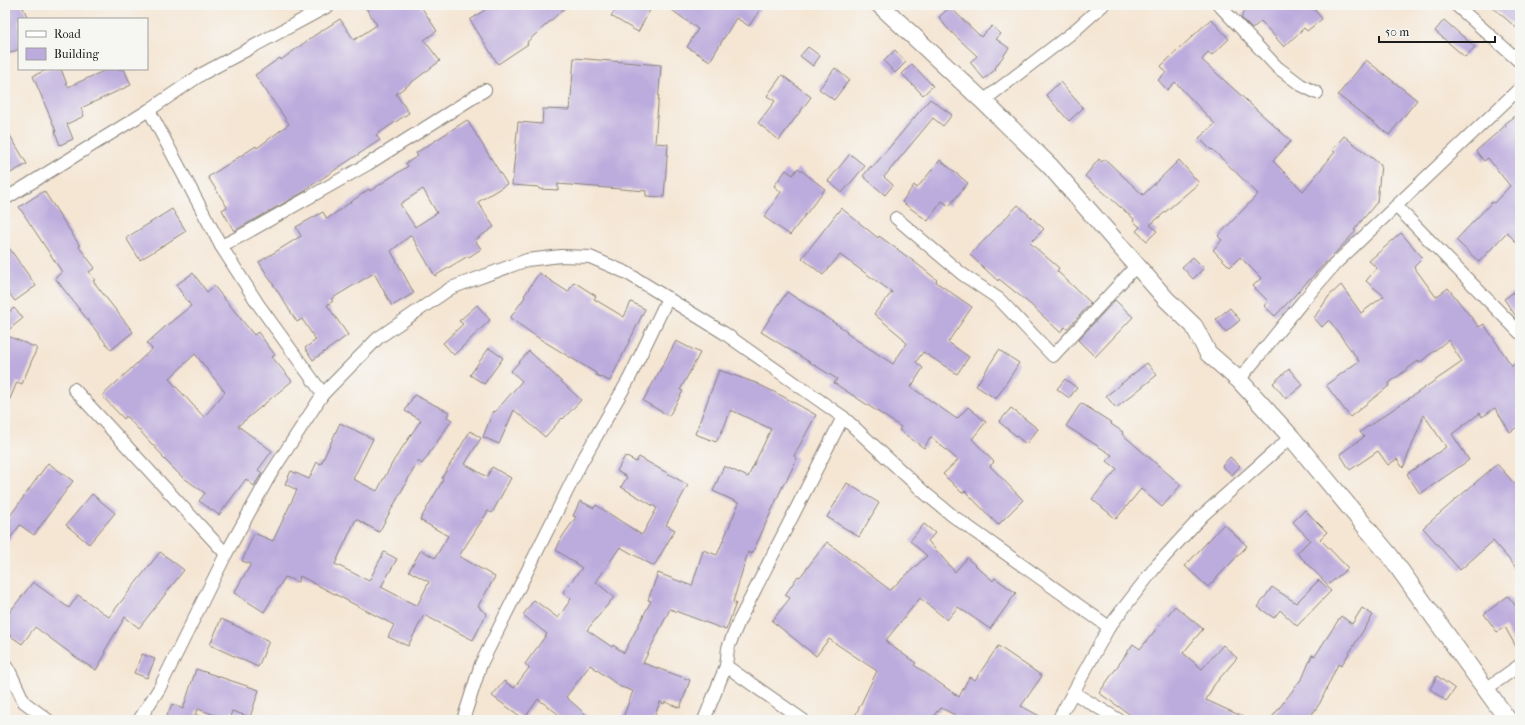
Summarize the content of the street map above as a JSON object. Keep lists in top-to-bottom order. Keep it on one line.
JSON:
{"legend":["Road","Building"],"scale_bar":"50 m"}
